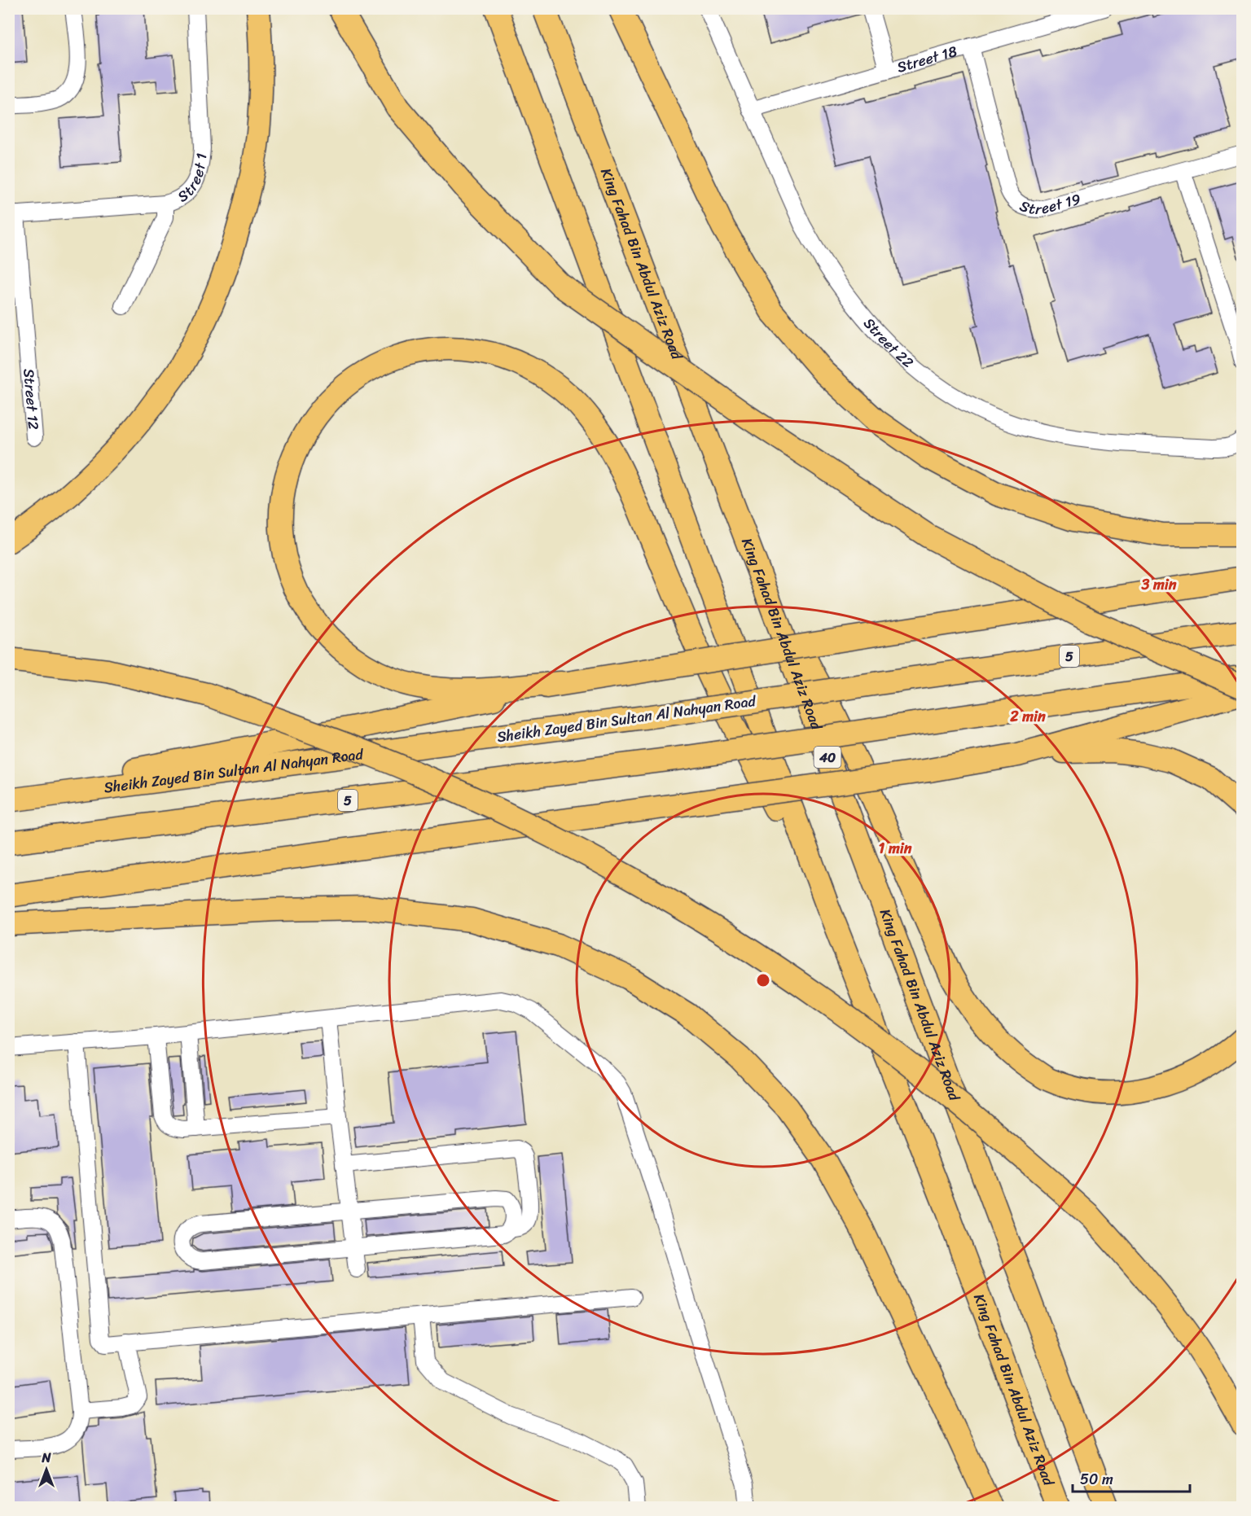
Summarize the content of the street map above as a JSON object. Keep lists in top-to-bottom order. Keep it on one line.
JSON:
{"streets":{"highway":["King Fahad Bin Abdul Aziz Road","5","Sheikh Zayed Bin Sultan Al Nahyan Road","40"],"street":["Street 18","Street 1","Street 19","Street 22","Street 12"]},"crossings":[["Street 18","Street 19"],["Street 18","Street 22"],["Street 1","Street 12"]],"scale_bar":"50 m","north":"top","rings":["3 min","2 min","1 min"]}
